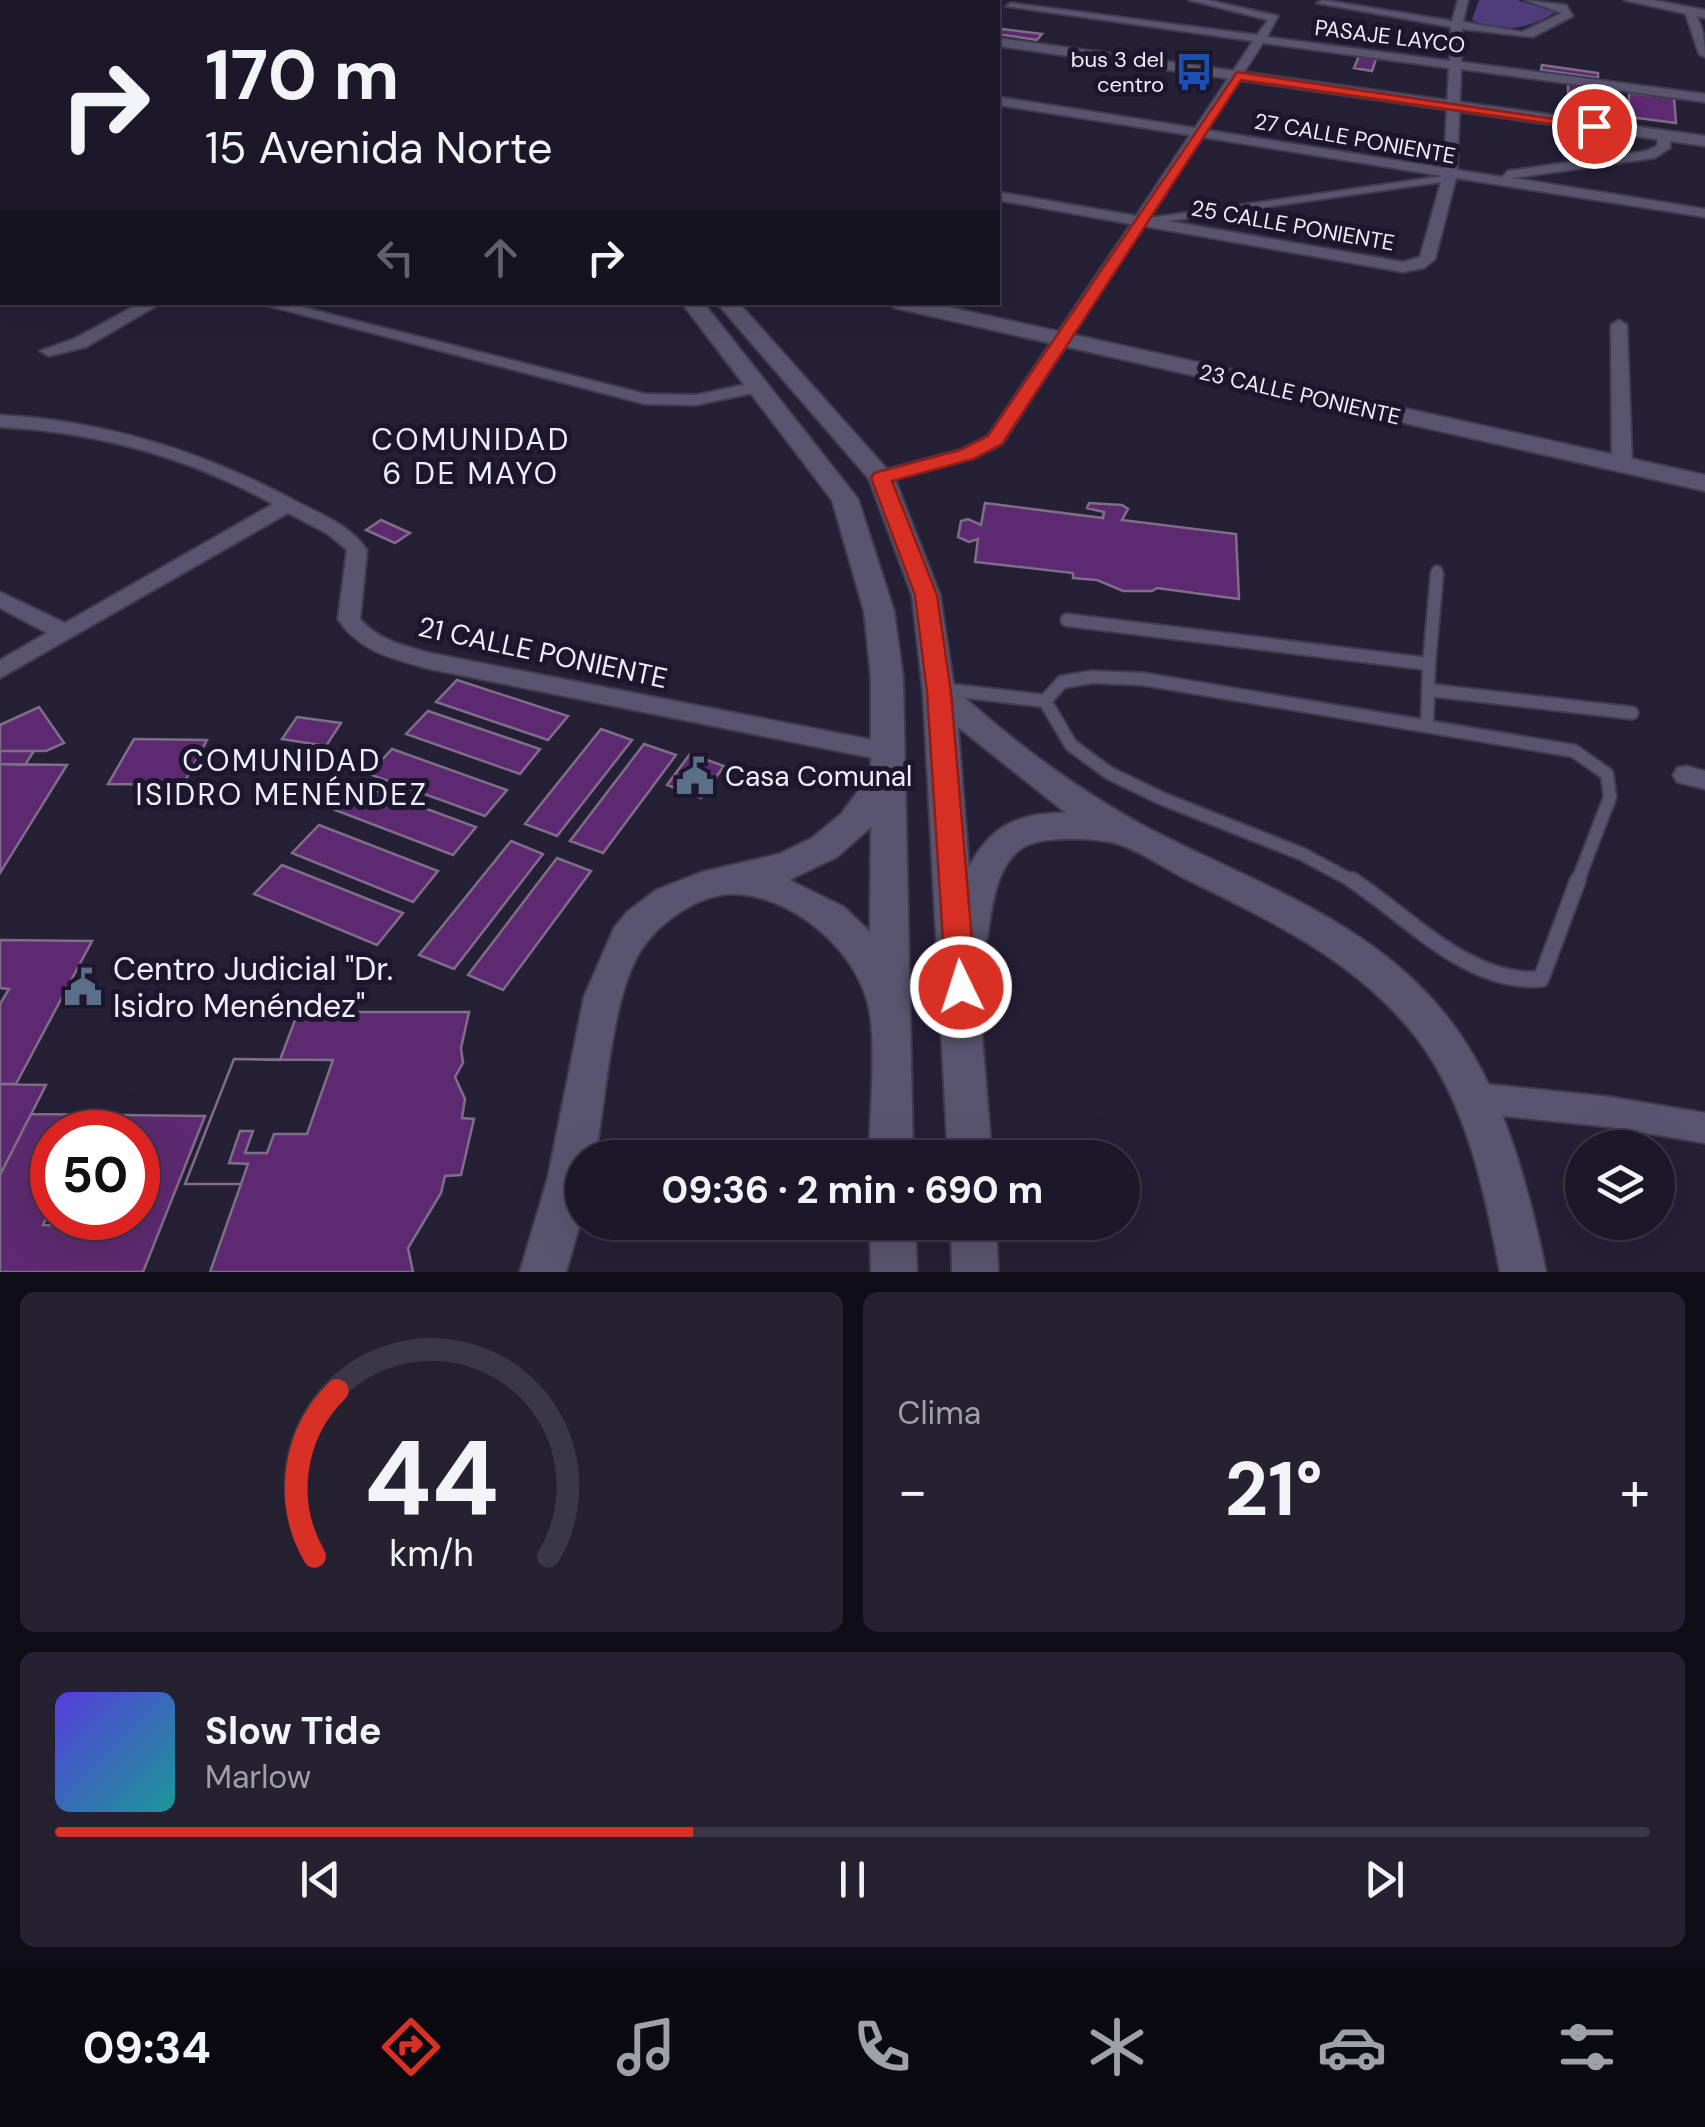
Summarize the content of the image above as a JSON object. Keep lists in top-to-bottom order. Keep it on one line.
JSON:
{"streets":{"main road":["23 CALLE PONIENTE"],"street":["PASAJE LAYCO","27 CALLE PONIENTE","25 CALLE PONIENTE","21 CALLE PONIENTE"]},"crossings":[["27 CALLE PONIENTE","25 CALLE PONIENTE"]],"districts":["COMUNIDAD 6 DE MAYO","COMUNIDAD ISIDRO MENÉNDEZ"],"places":{"bus stop":["bus 3 del centro"],"public building":["Casa Comunal","Centro Judicial \"Dr. Isidro Menéndez\""]},"page":{"turn":["170 m","15 Avenida Norte"],"limit":"50","trip":"09:36 · 2 min · 690 m","tile":"Clima","heat":["−","21°","+"],"song":["Slow Tide","Marlow"],"tabs":"09:34","gauge":["44","km/h"]}}
